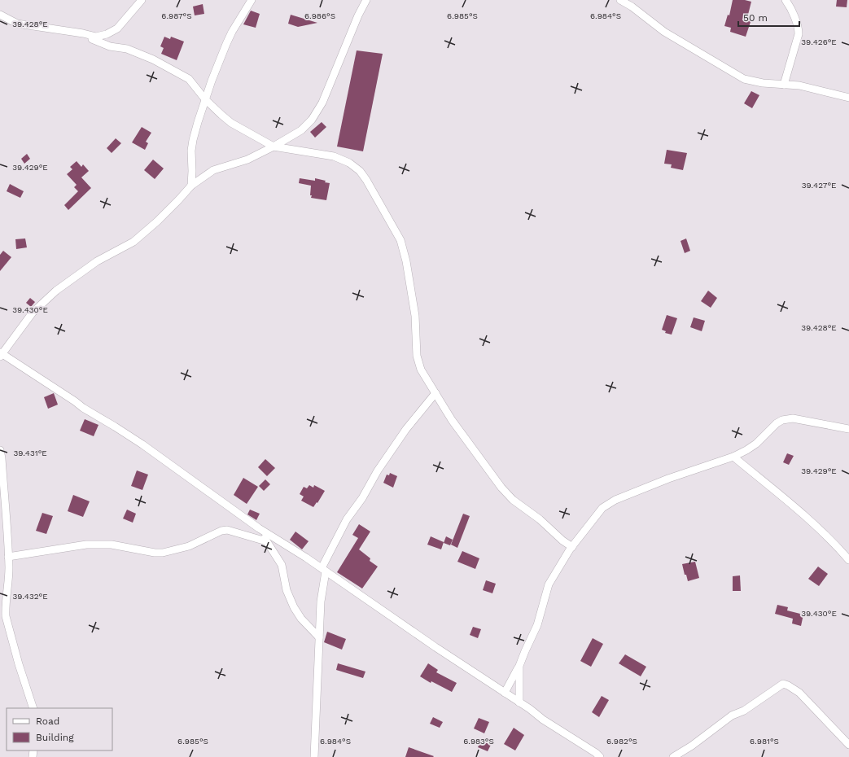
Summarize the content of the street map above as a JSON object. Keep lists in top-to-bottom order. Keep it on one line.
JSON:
{"legend":["Road","Building"],"scale_bar":"50 m","coordinates":["6.986°S","6.985°S","6.984°S","6.987°S","39.428°E","39.426°E","39.429°E","39.427°E","39.430°E","39.431°E","39.432°E","6.983°S","6.982°S","6.981°S"]}
